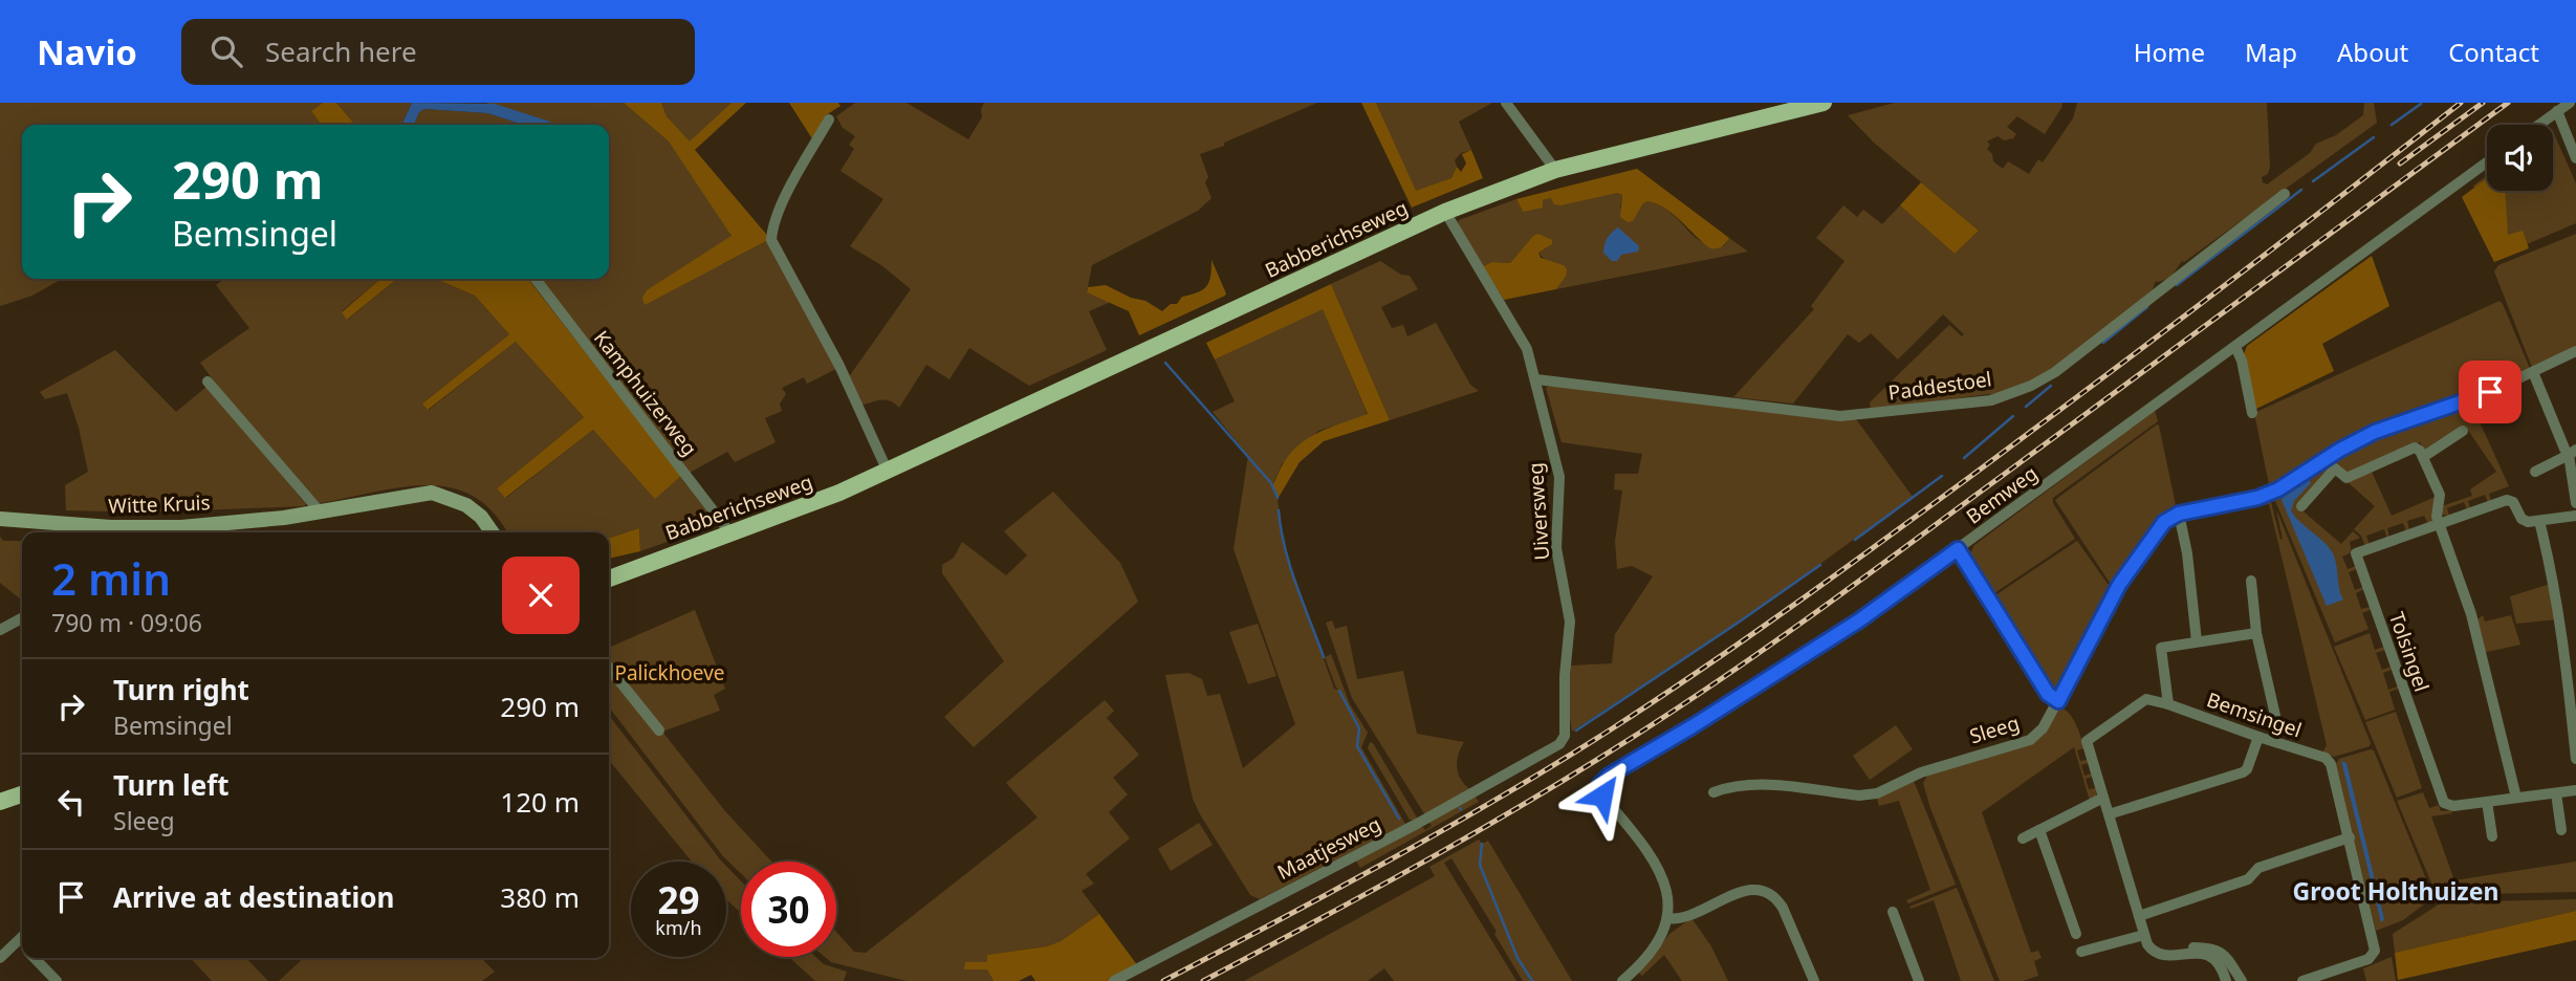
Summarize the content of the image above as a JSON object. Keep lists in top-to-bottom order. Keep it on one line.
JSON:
{"streets":{"main road":["Babberichseweg","Witte Kruis"],"street":["Paddestoel","Kamphuizerweg","Bemweg","Uiversweg","Tolsingel","Bemsingel","Sleeg","Maatjesweg"]},"crossings":[["Babberichseweg","Kamphuizerweg"],["Babberichseweg","Uiversweg"],["Paddestoel","Uiversweg"],["Uiversweg","Maatjesweg"]],"districts":["Groot Holthuizen"],"parks":["Palickhoeve"],"page":{"header":"Navio","search":"Search here","nav":["Home","Map","About","Contact"],"turn":["290 m","Bemsingel"],"heading":["2 min","790 m · 09:06"],"list":[{"name":"Turn right","note":"Bemsingel","value":"290 m"},{"name":"Turn left","note":"Sleeg","value":"120 m"},{"name":"Arrive at destination","value":"380 m"}],"speed":"29 km/h","limit":"30"}}
